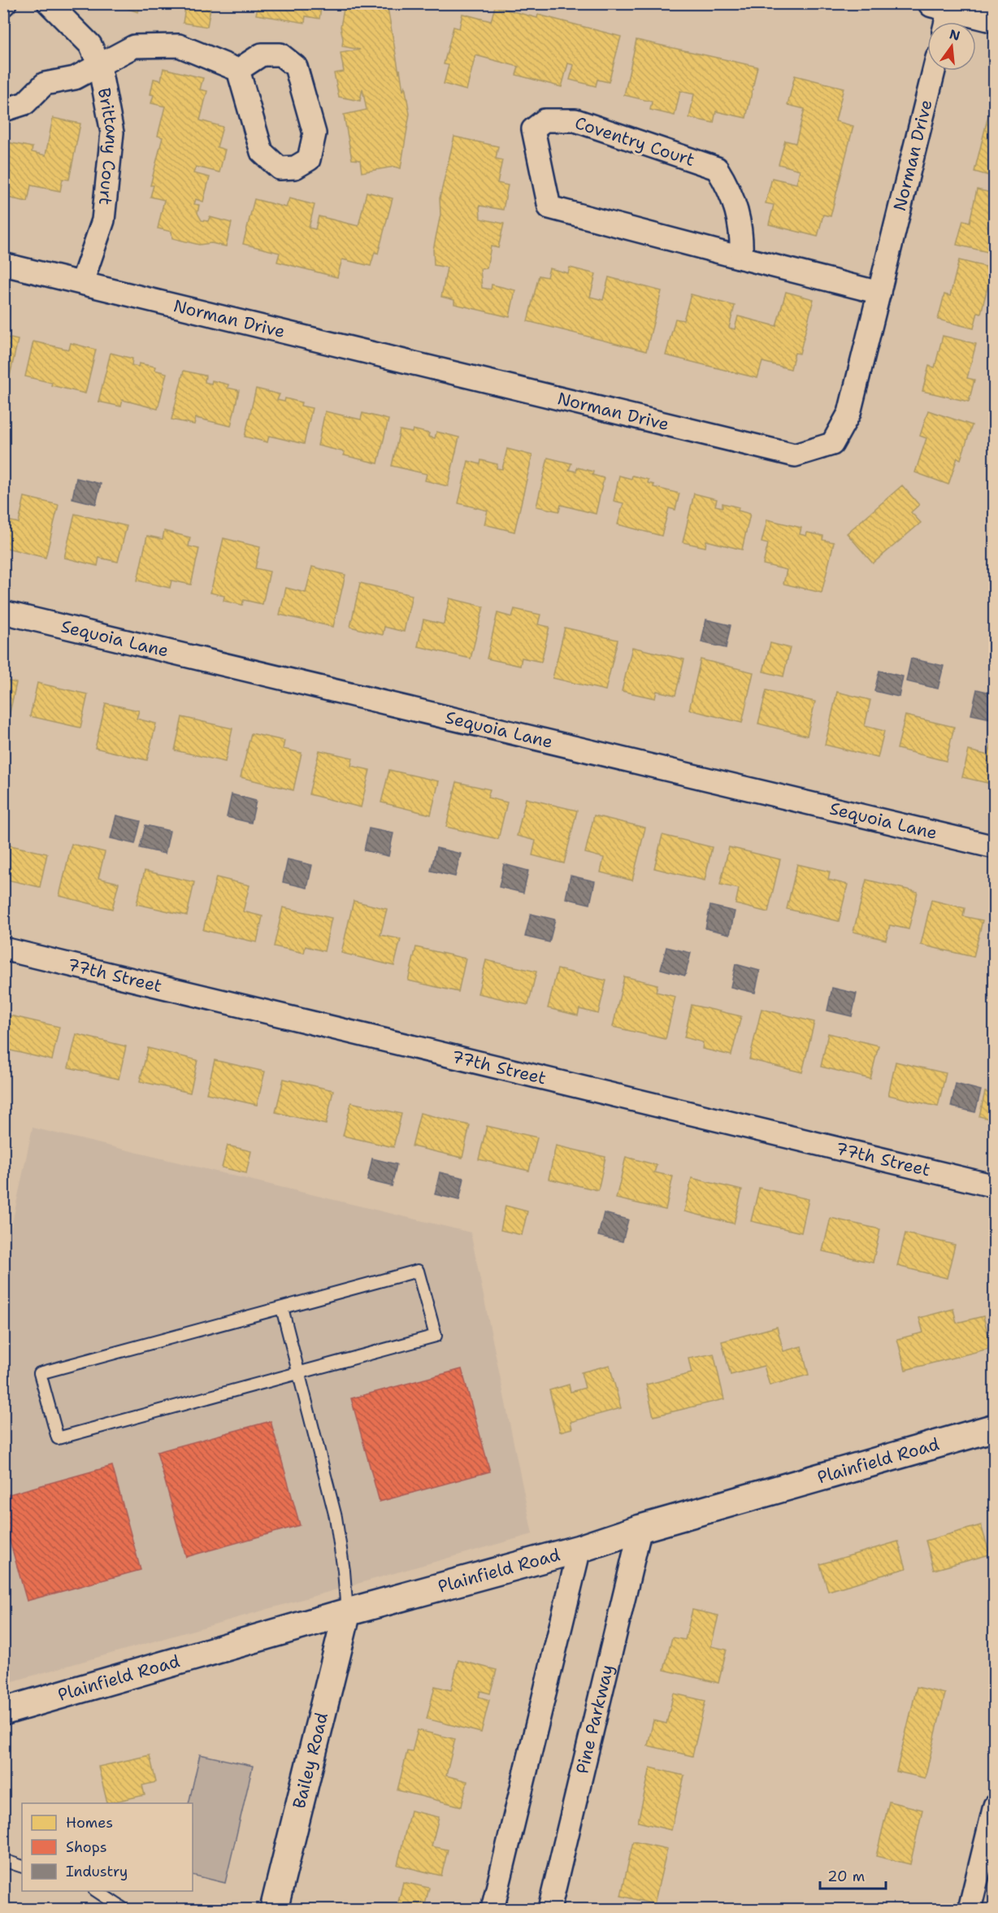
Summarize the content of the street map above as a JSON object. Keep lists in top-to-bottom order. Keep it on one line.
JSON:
{"streets":{"main road":["Plainfield Road","Bailey Road"],"street":["Coventry Court","Brittany Court","Norman Drive","Sequoia Lane","77th Street","Pine Parkway"]},"crossings":[["Coventry Court","Norman Drive"],["Brittany Court","Norman Drive"],["Plainfield Road","Pine Parkway"],["Plainfield Road","Bailey Road"]],"legend":["Homes","Shops","Industry"],"scale_bar":"20 m","north":"top"}
